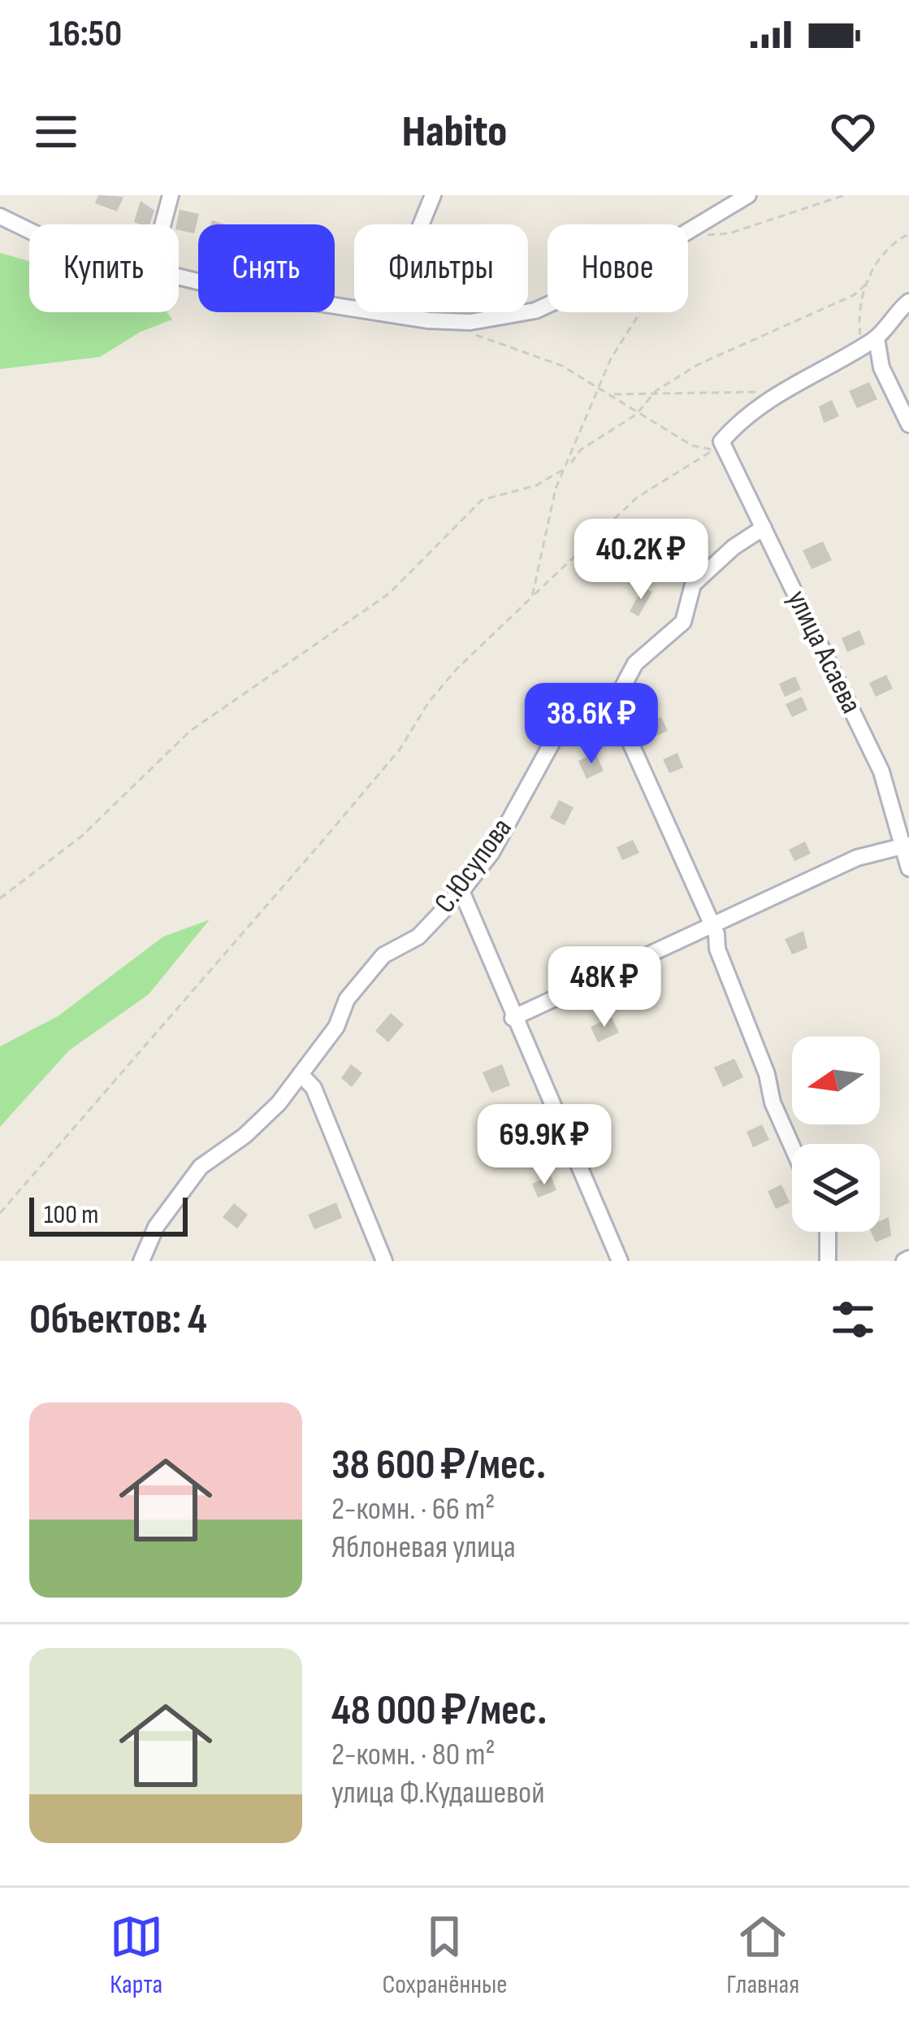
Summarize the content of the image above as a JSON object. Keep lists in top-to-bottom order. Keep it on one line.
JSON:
{"streets":{"street":["улица Асаева","С.Юсупова"]},"scale_bar":"100 m","north":"left","page":{"status":"16:50","header":"Habito","chip":["Купить","Снять","Фильтры","Новое"],"price":["40.2K ₽","38.6K ₽","48K ₽","69.9K ₽"],"scale":"100 m","heading":"Объектов: 4","list":[{"name":"38 600 ₽/мес.","note":"2-комн. · 66 m² · Яблоневая улица"},{"name":"48 000 ₽/мес.","note":"2-комн. · 80 m² · улица Ф.Кудашевой"}],"tabs":["Карта","Сохранённые","Главная"]}}
